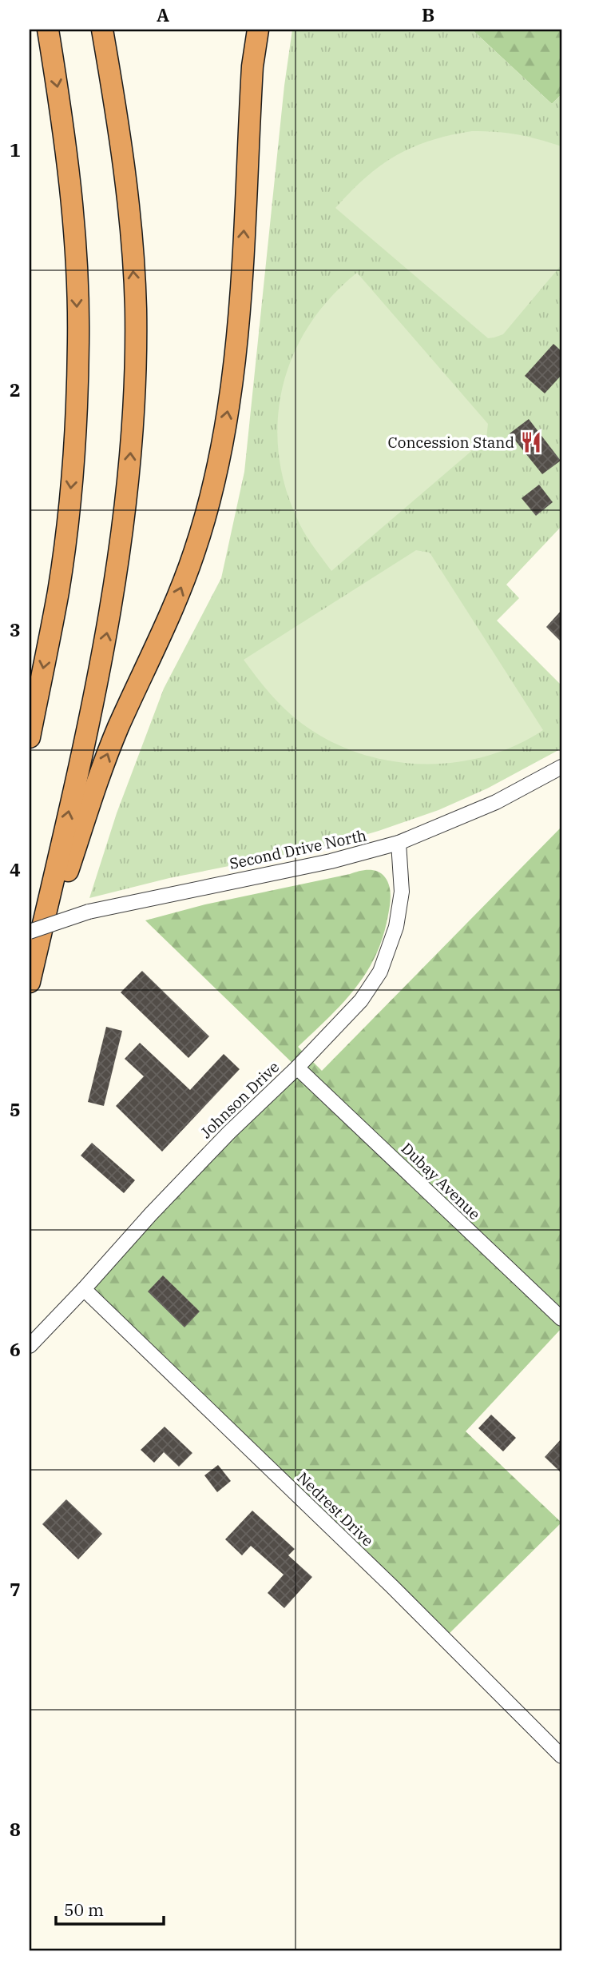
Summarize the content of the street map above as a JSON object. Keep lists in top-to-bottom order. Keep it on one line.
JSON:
{"streets":{"street":["Second Drive North","Johnson Drive","Dubay Avenue","Nedrest Drive"]},"crossings":[["Second Drive North","Johnson Drive"],["Johnson Drive","Dubay Avenue"],["Johnson Drive","Nedrest Drive"]],"places":{"restaurant":["Concession Stand"]},"scale_bar":"50 m","grid":{"columns":["A","B"],"rows":["1","2","3","4","5","6","7","8"]}}
